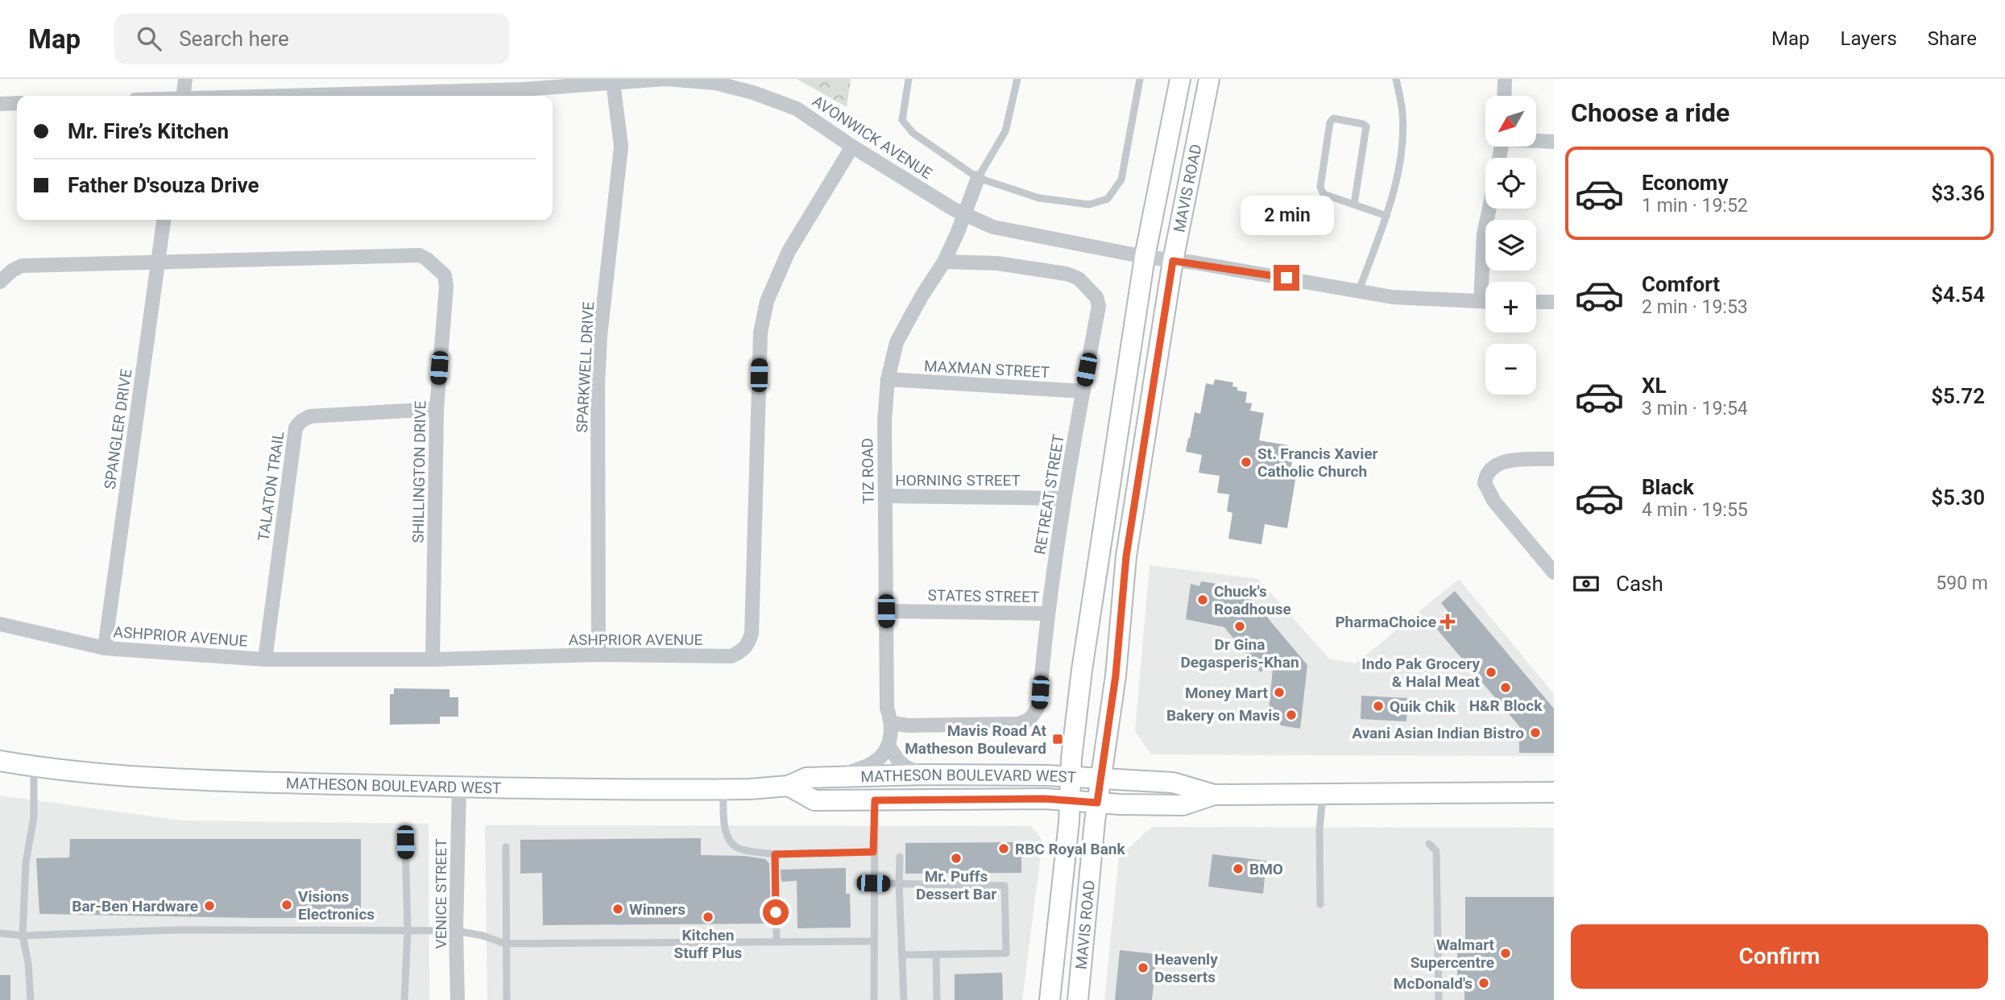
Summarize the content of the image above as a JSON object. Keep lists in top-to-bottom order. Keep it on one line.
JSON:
{"streets":{"street":["AVONWICK AVENUE","MAVIS ROAD","SPARKWELL DRIVE","MAXMAN STREET","SPANGLER DRIVE","TIZ ROAD","SHILLINGTON DRIVE","HORNING STREET","TALATON TRAIL","RETREAT STREET","STATES STREET","ASHPRIOR AVENUE","MATHESON BOULEVARD WEST","VENICE STREET"]},"crossings":[["AVONWICK AVENUE","MAVIS ROAD"],["AVONWICK AVENUE","SPARKWELL DRIVE"],["AVONWICK AVENUE","TIZ ROAD"],["AVONWICK AVENUE","ASHPRIOR AVENUE"],["MAVIS ROAD","MATHESON BOULEVARD WEST"],["SPARKWELL DRIVE","ASHPRIOR AVENUE"],["MAXMAN STREET","TIZ ROAD"],["MAXMAN STREET","RETREAT STREET"],["SPANGLER DRIVE","SHILLINGTON DRIVE"],["SPANGLER DRIVE","ASHPRIOR AVENUE"],["TIZ ROAD","HORNING STREET"],["TIZ ROAD","RETREAT STREET"],["TIZ ROAD","STATES STREET"],["SHILLINGTON DRIVE","TALATON TRAIL"],["SHILLINGTON DRIVE","ASHPRIOR AVENUE"],["HORNING STREET","RETREAT STREET"],["TALATON TRAIL","ASHPRIOR AVENUE"],["RETREAT STREET","STATES STREET"],["MATHESON BOULEVARD WEST","VENICE STREET"]],"places":{"other":["St. Francis Xavier Catholic Church","Chuck's Roadhouse","Dr Gina Degasperis-Khan","Indo Pak Grocery & Halal Meat","H&R Block","Money Mart","Quik Chik","Bakery on Mavis","Avani Asian Indian Bistro","RBC Royal Bank","Mr. Puffs Dessert Bar","BMO","Visions Electronics","Bar-Ben Hardware","Winners","Kitchen Stuff Plus","Walmart Supercentre","Heavenly Desserts","McDonald's"],"health":["PharmaChoice"],"transit":["Mavis Road At Matheson Boulevard"]},"north":"bottom left","page":{"header":"Map","search":"Search here","nav":["Map","Layers","Share"],"heading":"Choose a ride","map_buttons":["+","−"],"banner":["Mr. Fire’s Kitchen","Father D'souza Drive"],"list":[{"name":"Economy","note":"1 min · 19:52","value":"$3.36"},{"name":"Comfort","note":"2 min · 19:53","value":"$4.54"},{"name":"XL","note":"3 min · 19:54","value":"$5.72"},{"name":"Black","note":"4 min · 19:55","value":"$5.30"}],"bubble":"2 min","pay":["Cash","590 m"],"buttons":"Confirm"}}
